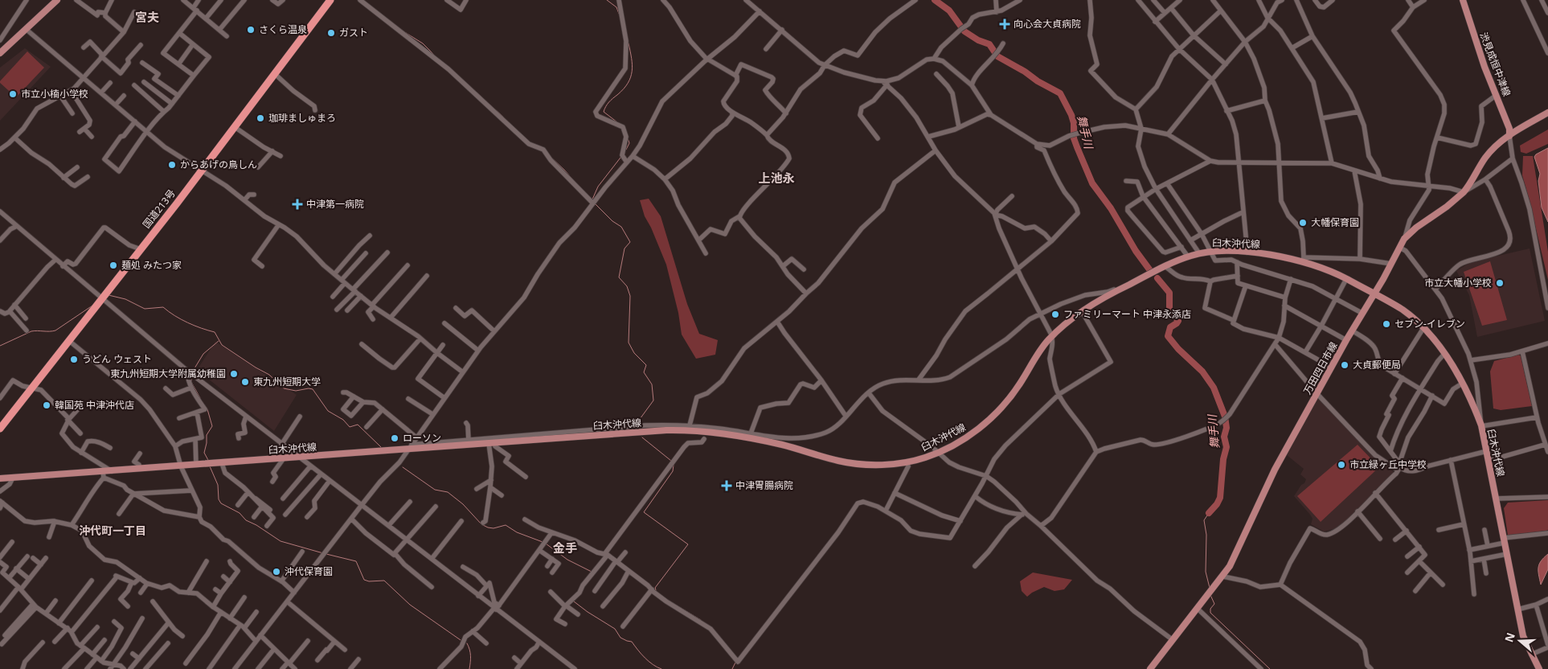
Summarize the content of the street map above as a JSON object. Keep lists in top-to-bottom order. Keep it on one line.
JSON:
{"streets":{"highway":["国道213号"],"main road":["渋見成恒中津線","臼木沖代線","万田四日市線"]},"crossings":[["渋見成恒中津線","万田四日市線"],["臼木沖代線","万田四日市線"]],"districts":["宮夫","上池永","沖代町一丁目","金手"],"water":["舞手川"],"places":{"health":["向心会大貞病院","中津第一病院","中津胃腸病院"],"other":["さくら温泉","ガスト","市立小楠小学校","珈琲ましゅまろ","からあげの鳥しん","大幡保育園","麺処 みたつ家","市立大幡小学校","ファミリーマート 中津永添店","セブン-イレブン","うどん ウェスト","大貞郵便局","東九州短期大学附属幼稚園","東九州短期大学","韓国苑 中津沖代店","ローソン","市立緑ヶ丘中学校","沖代保育園"]},"north":"left"}
